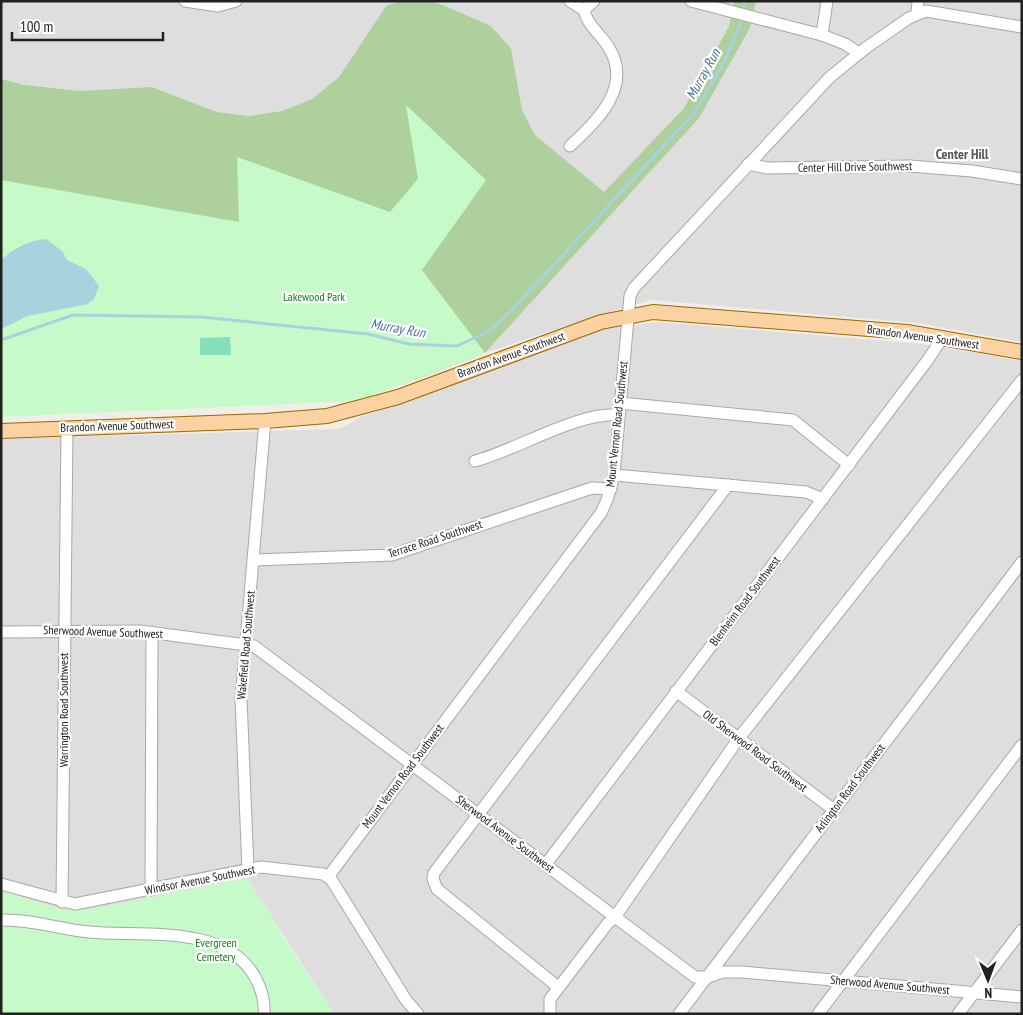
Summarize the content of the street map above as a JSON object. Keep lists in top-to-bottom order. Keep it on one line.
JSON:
{"streets":{"main road":["Brandon Avenue Southwest"],"street":["Center Hill Drive Southwest","Mount Vernon Road Southwest","Terrace Road Southwest","Blenheim Road Southwest","Sherwood Avenue Southwest","Wakefield Road Southwest","Warrington Road Southwest","Old Sherwood Road Southwest","Arlington Road Southwest","Windsor Avenue Southwest"]},"crossings":[["Center Hill Drive Southwest","Mount Vernon Road Southwest"],["Brandon Avenue Southwest","Mount Vernon Road Southwest"],["Brandon Avenue Southwest","Blenheim Road Southwest"],["Brandon Avenue Southwest","Wakefield Road Southwest"],["Brandon Avenue Southwest","Warrington Road Southwest"],["Mount Vernon Road Southwest","Terrace Road Southwest"],["Mount Vernon Road Southwest","Sherwood Avenue Southwest"],["Mount Vernon Road Southwest","Windsor Avenue Southwest"],["Terrace Road Southwest","Wakefield Road Southwest"],["Blenheim Road Southwest","Sherwood Avenue Southwest"],["Blenheim Road Southwest","Old Sherwood Road Southwest"],["Sherwood Avenue Southwest","Wakefield Road Southwest"],["Sherwood Avenue Southwest","Warrington Road Southwest"],["Sherwood Avenue Southwest","Arlington Road Southwest"],["Wakefield Road Southwest","Windsor Avenue Southwest"],["Warrington Road Southwest","Windsor Avenue Southwest"],["Old Sherwood Road Southwest","Arlington Road Southwest"]],"districts":["Center Hill"],"water":["Murray Run"],"parks":["Lakewood Park","Evergreen Cemetery"],"scale_bar":"100 m","north":"bottom"}
